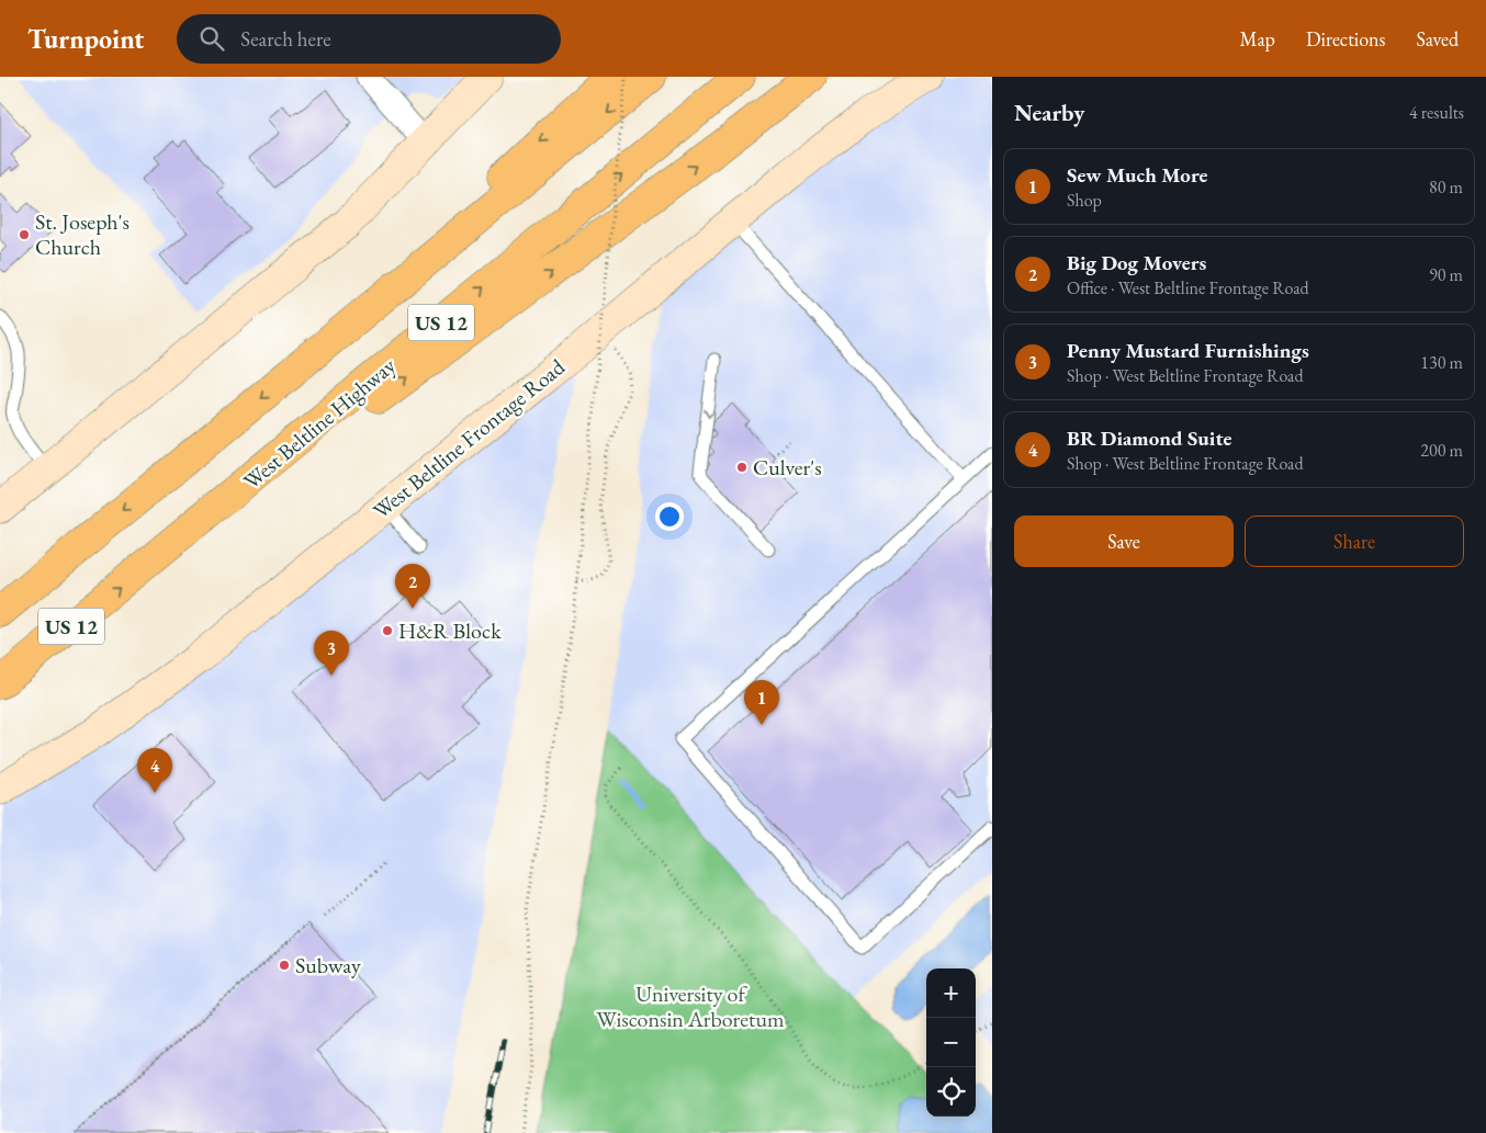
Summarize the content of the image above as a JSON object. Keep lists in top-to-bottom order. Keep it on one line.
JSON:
{"streets":{"highway":["US 12","West Beltline Highway"],"street":["West Beltline Frontage Road"]},"parks":["University of Wisconsin Arboretum"],"places":["St. Joseph's Church","Culver's","H&R Block","Subway"],"page":{"header":"Turnpoint","search":"Search here","nav":["Map","Directions","Saved"],"heading":["Nearby","4 results"],"list":[{"mark":"1","name":"Sew Much More","note":"Shop","value":"80 m"},{"mark":"2","name":"Big Dog Movers","note":"Office · West Beltline Frontage Road","value":"90 m"},{"mark":"3","name":"Penny Mustard Furnishings","note":"Shop · West Beltline Frontage Road","value":"130 m"},{"mark":"4","name":"BR Diamond Suite","note":"Shop · West Beltline Frontage Road","value":"200 m"}],"buttons":["Save","Share"],"pins":["2","3","1","4"],"map_buttons":["+","−"]}}
